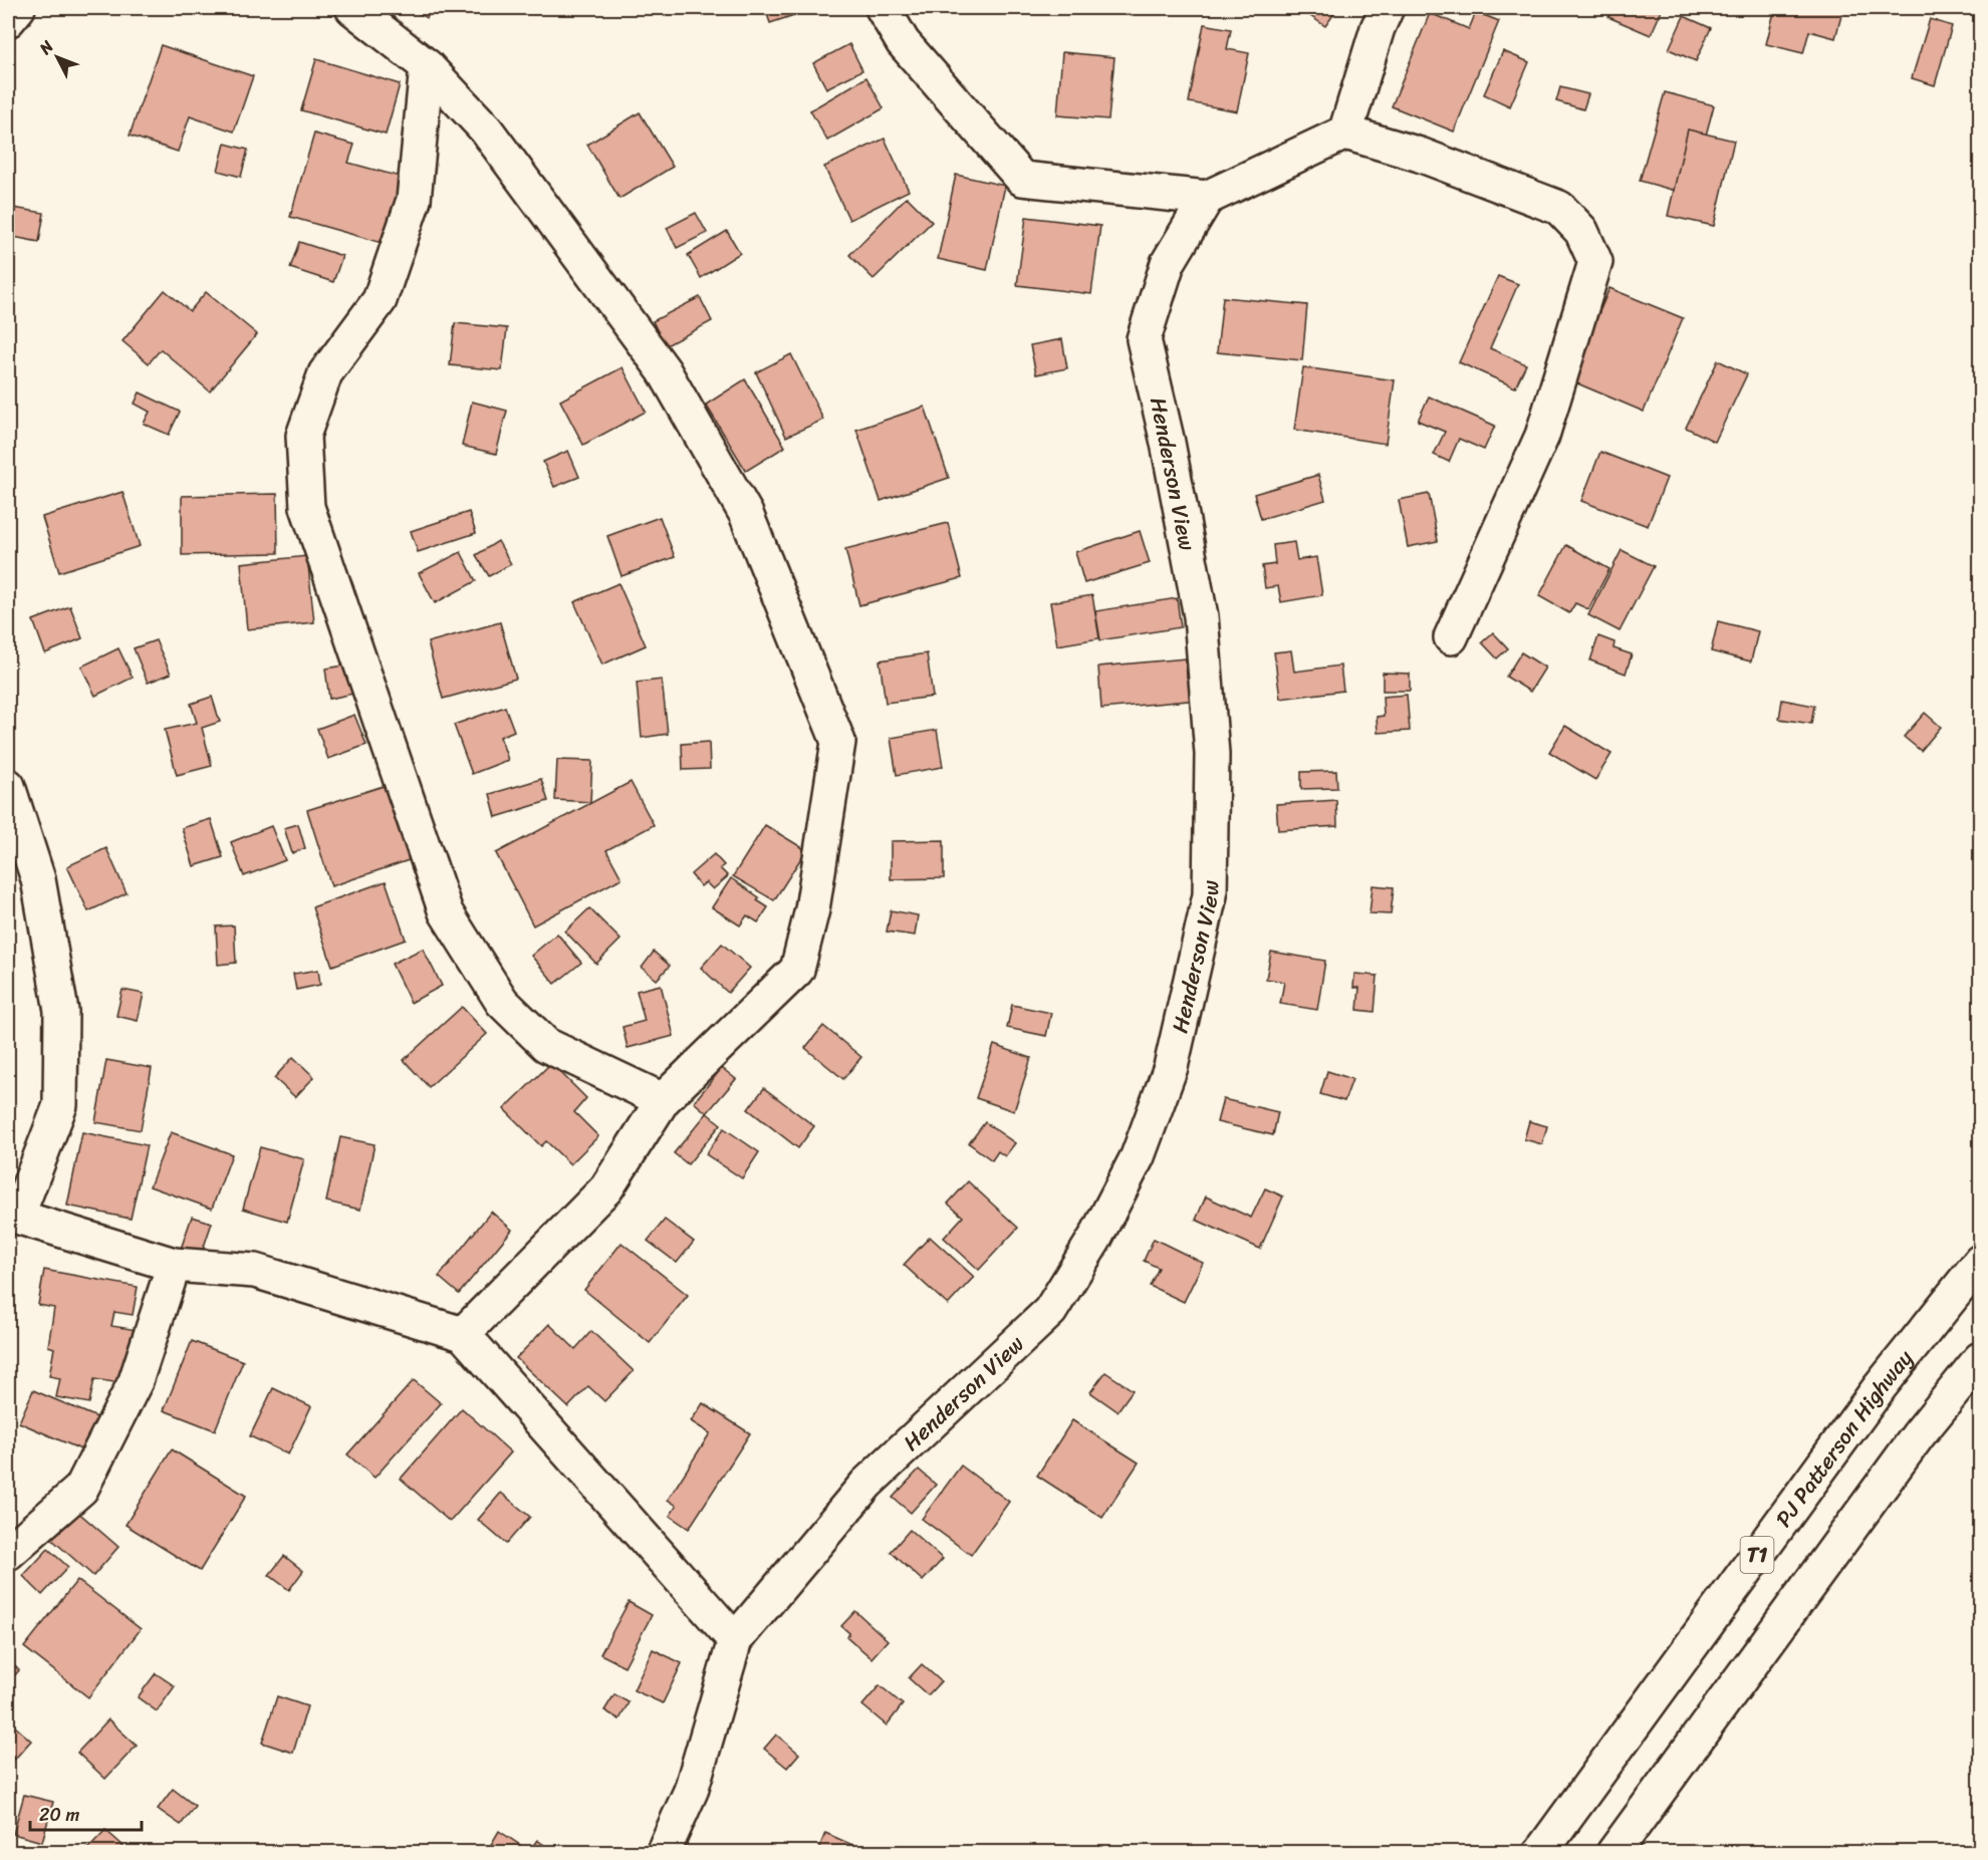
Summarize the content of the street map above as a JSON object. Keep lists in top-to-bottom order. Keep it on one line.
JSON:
{"streets":{"main road":["Henderson View","PJ Patterson Highway","T1"]},"scale_bar":"20 m","north":"top left"}
